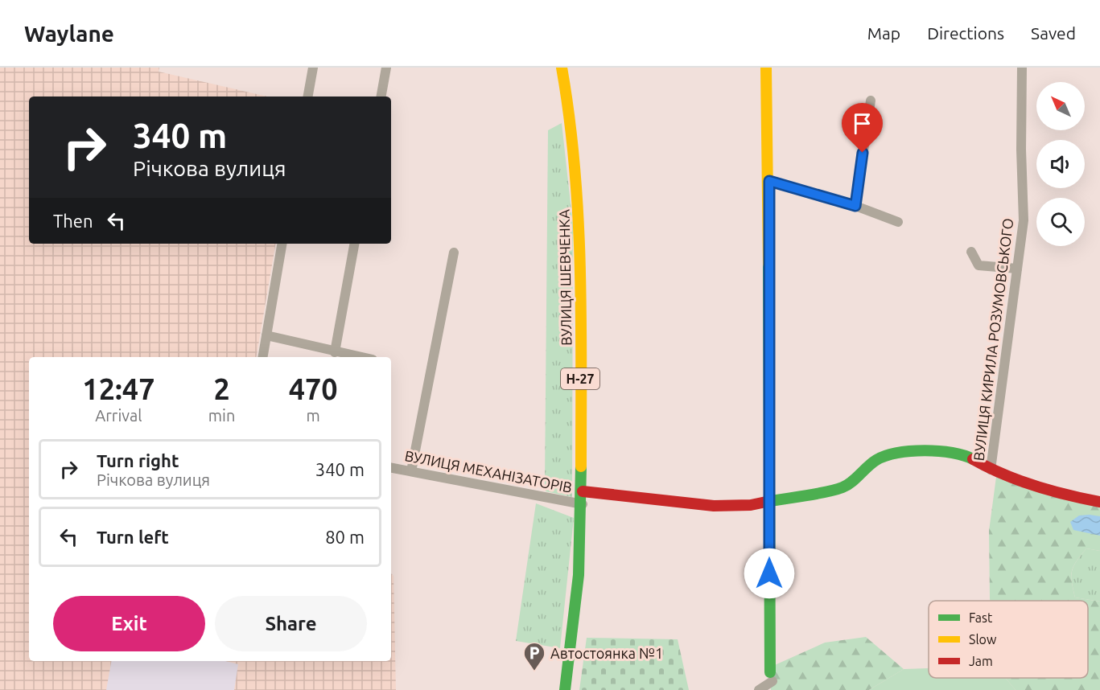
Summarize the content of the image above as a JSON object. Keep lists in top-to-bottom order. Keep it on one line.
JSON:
{"streets":{"street":["ВУЛИЦЯ ШЕВЧЕНКА","ВУЛИЦЯ КИРИЛА РОЗУМОВСЬКОГО","Н-27","ВУЛИЦЯ МЕХАНІЗАТОРІВ"]},"crossings":[["ВУЛИЦЯ ШЕВЧЕНКА","ВУЛИЦЯ МЕХАНІЗАТОРІВ"],["ВУЛИЦЯ КИРИЛА РОЗУМОВСЬКОГО","ВУЛИЦЯ МЕХАНІЗАТОРІВ"]],"places":{"parking":["Автостоянка №1"]},"legend":["Fast","Slow","Jam"],"north":"top left","page":{"header":"Waylane","nav":["Map","Directions","Saved"],"turn":["340 m","Річкова вулиця"],"then":"Then","eta":["12:47","Arrival","2","min","470","m"],"list":[{"name":"Turn right","note":"Річкова вулиця","value":"340 m"},{"name":"Turn left","value":"80 m"}],"buttons":["Exit","Share"]}}
